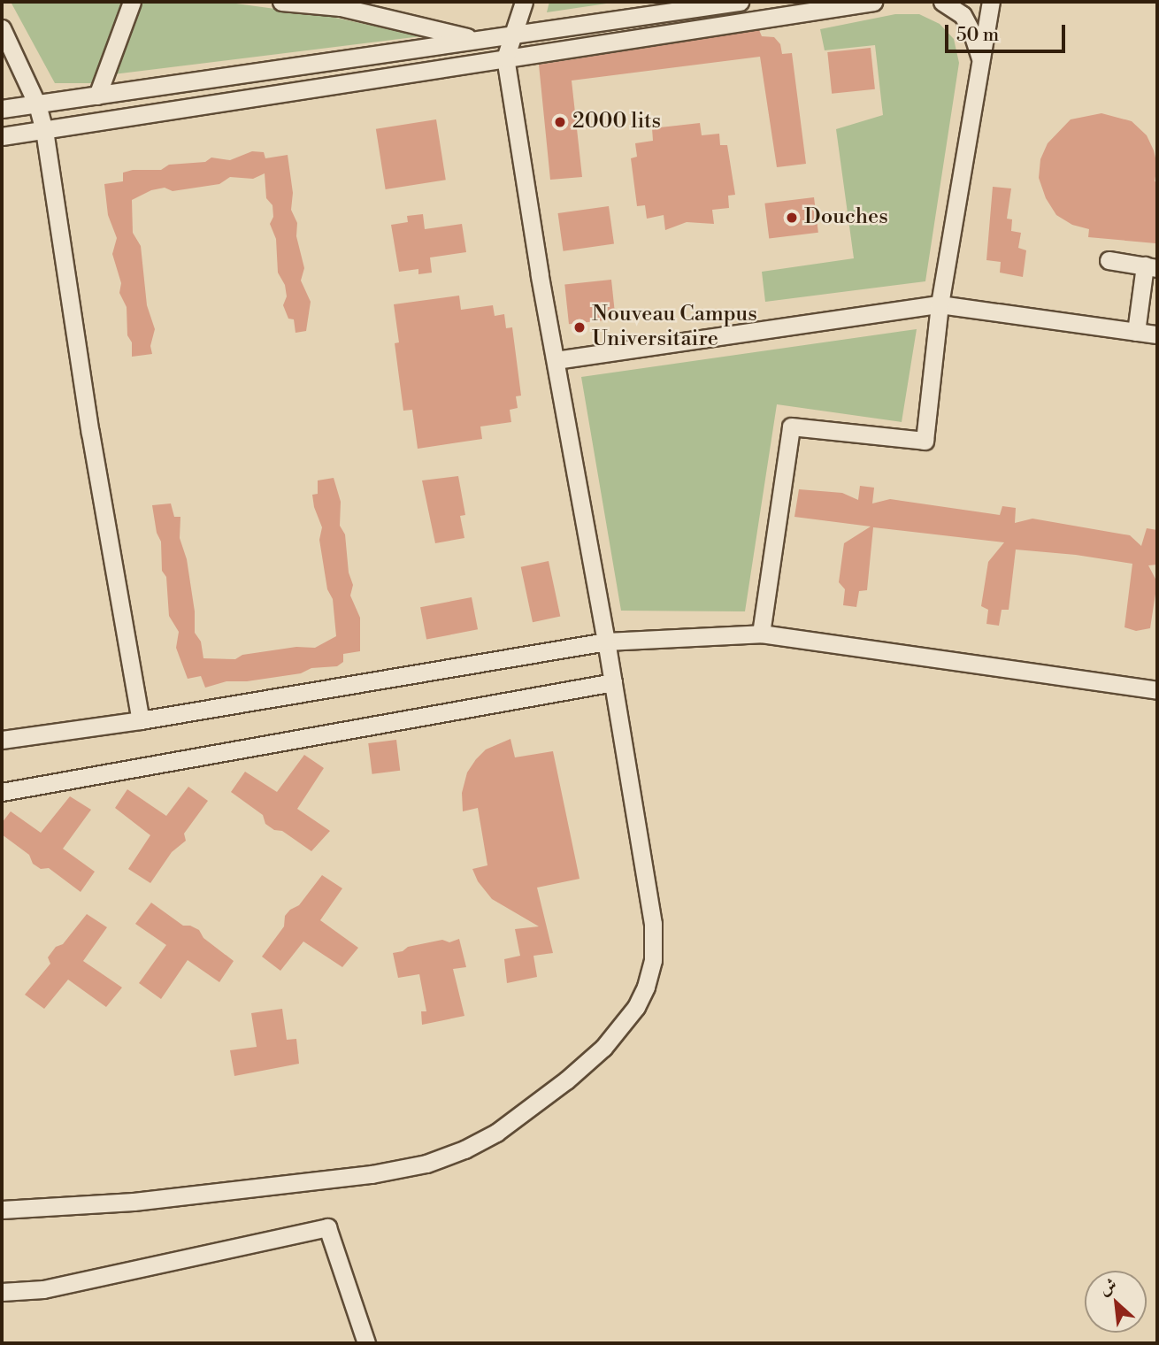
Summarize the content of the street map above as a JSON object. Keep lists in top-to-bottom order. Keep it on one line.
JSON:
{"places":["2000 lits","Douches","Nouveau Campus Universitaire"],"scale_bar":"50 m","north":"top left"}
